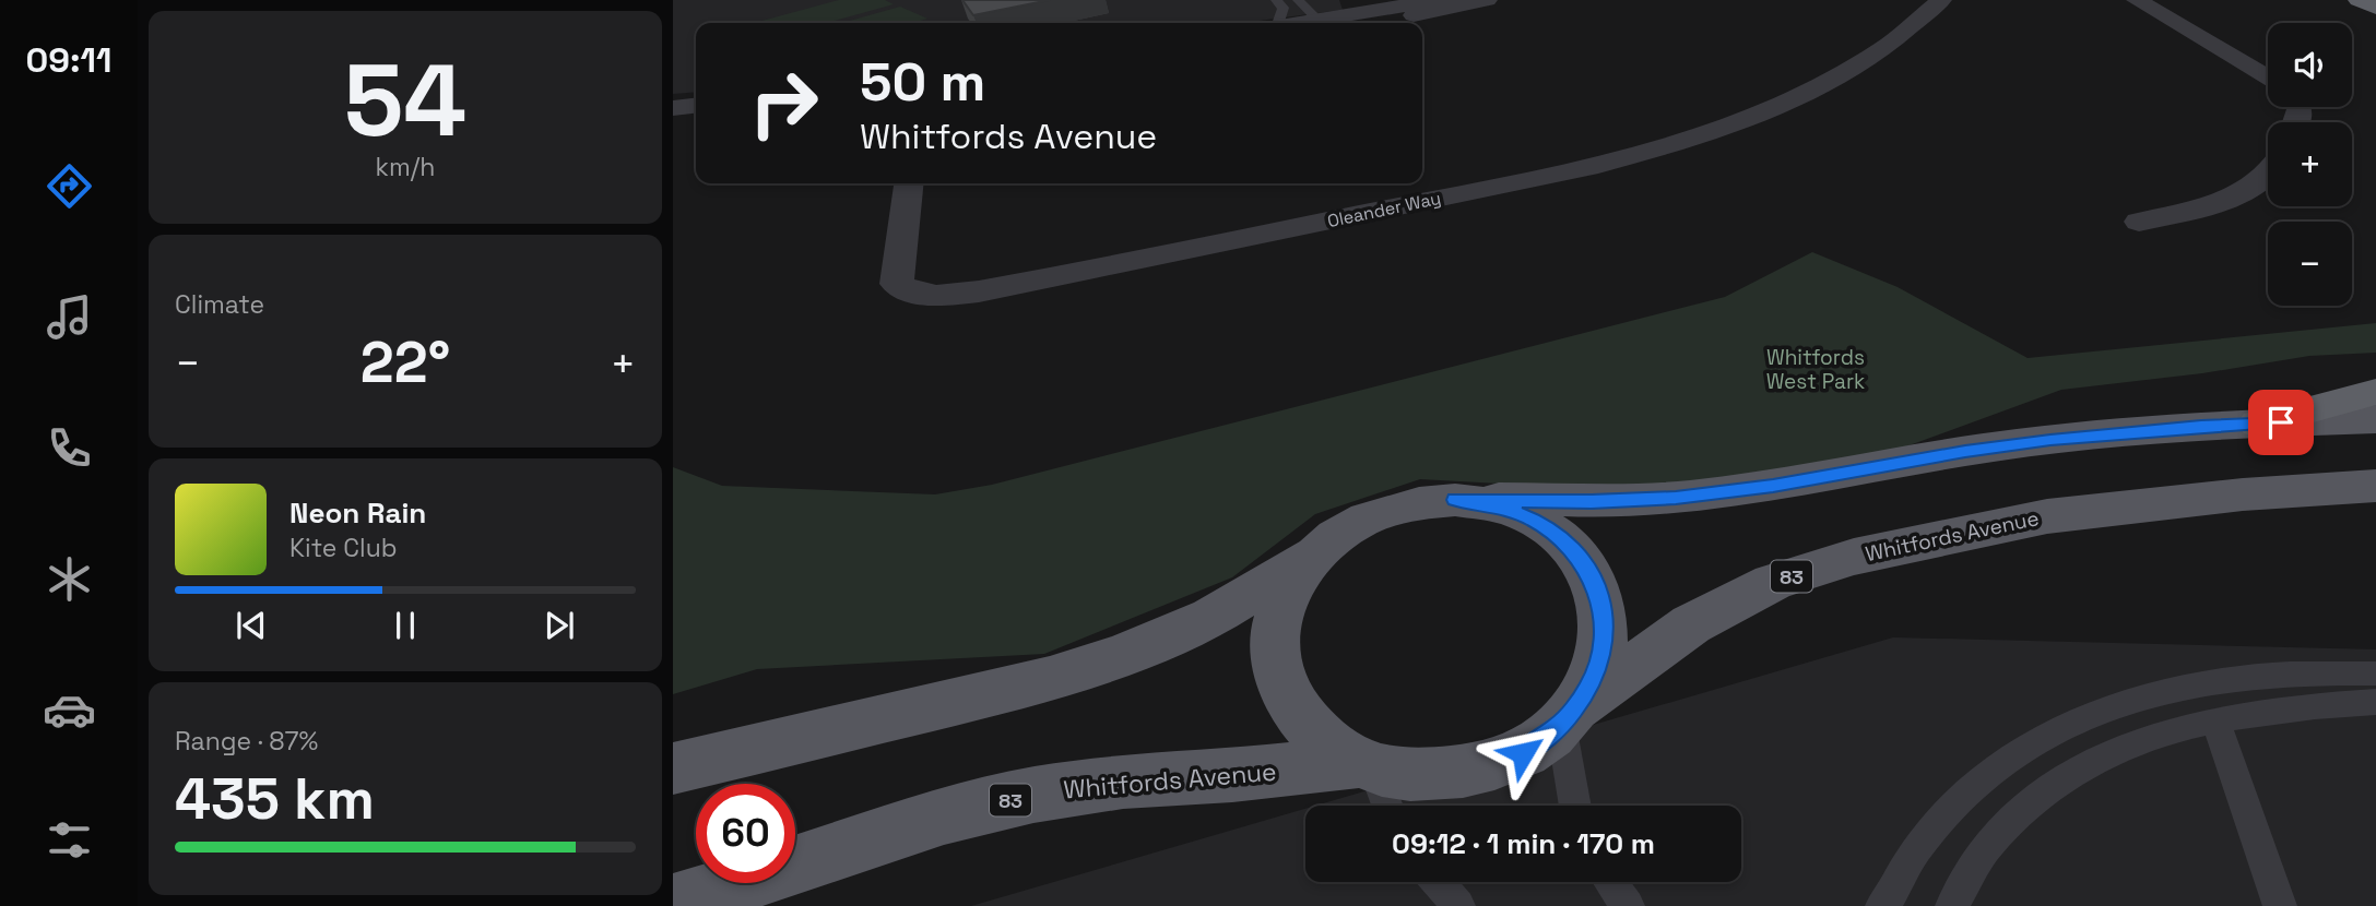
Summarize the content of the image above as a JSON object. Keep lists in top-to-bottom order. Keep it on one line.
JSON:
{"streets":{"main road":["Whitfords Avenue","83"],"street":["Oleander Way"]},"crossings":[["Whitfords Avenue","83"]],"parks":["Whitfords West Park"],"page":{"tabs":"09:11","tile":[["54","km/h"],"Climate",["Range · 87%","435 km"]],"map_buttons":["+","−"],"turn":["50 m","Whitfords Avenue"],"heat":["−","22°","+"],"song":["Neon Rain","Kite Club"],"limit":"60","trip":"09:12 · 1 min · 170 m"}}
